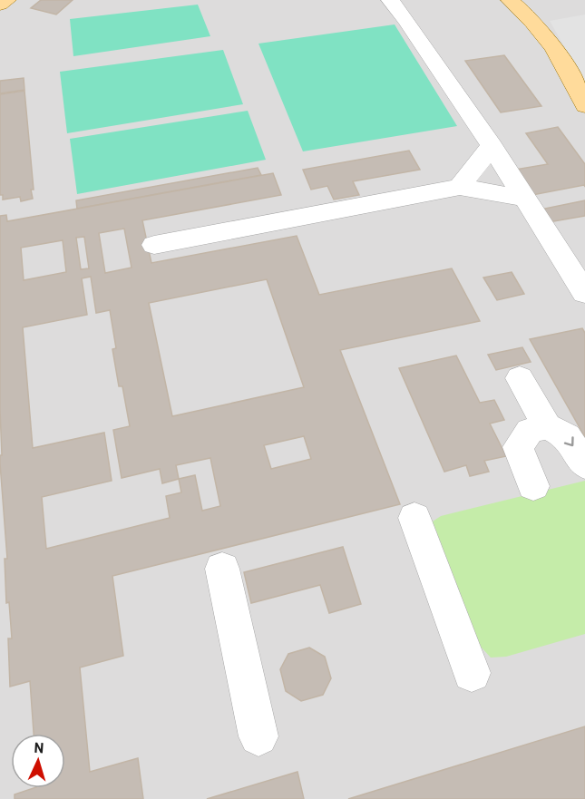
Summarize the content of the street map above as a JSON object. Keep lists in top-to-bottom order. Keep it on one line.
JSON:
{"north":"top"}
